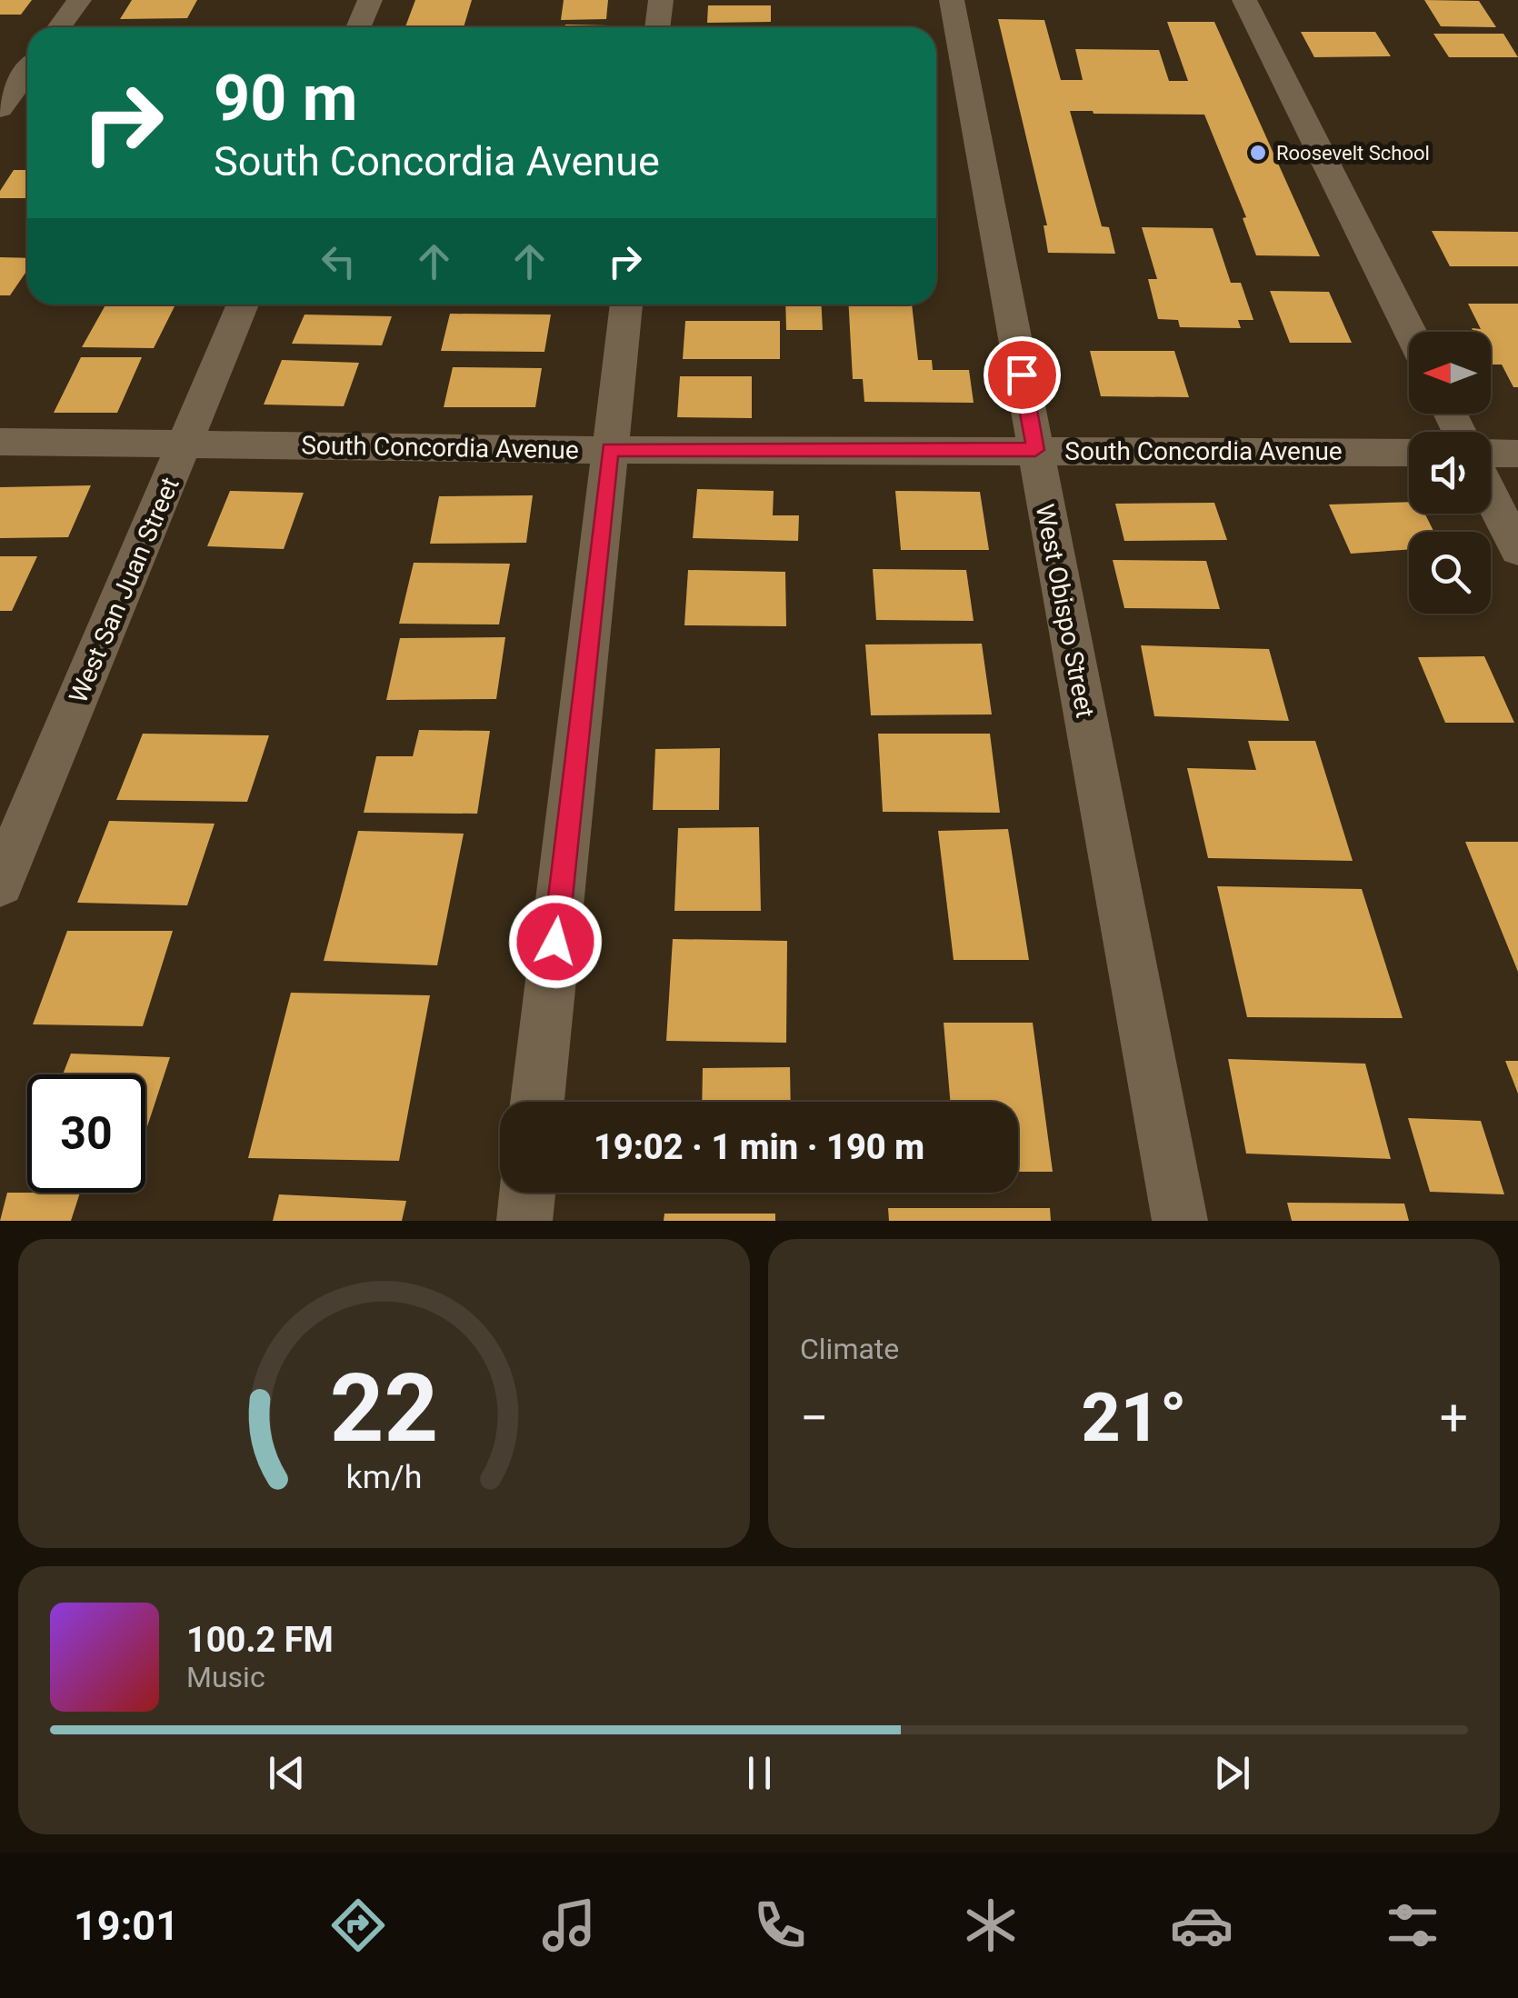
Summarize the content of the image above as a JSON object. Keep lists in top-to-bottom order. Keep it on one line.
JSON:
{"streets":{"street":["South Concordia Avenue","West San Juan Street","West Obispo Street"]},"crossings":[["South Concordia Avenue","West San Juan Street"],["South Concordia Avenue","West Obispo Street"]],"places":["Roosevelt School"],"north":"left","page":{"turn":["90 m","South Concordia Avenue"],"limit":"30","trip":"19:02 · 1 min · 190 m","tile":"Climate","heat":["−","21°","+"],"song":["100.2 FM","Music"],"tabs":"19:01","gauge":["22","km/h"]}}
